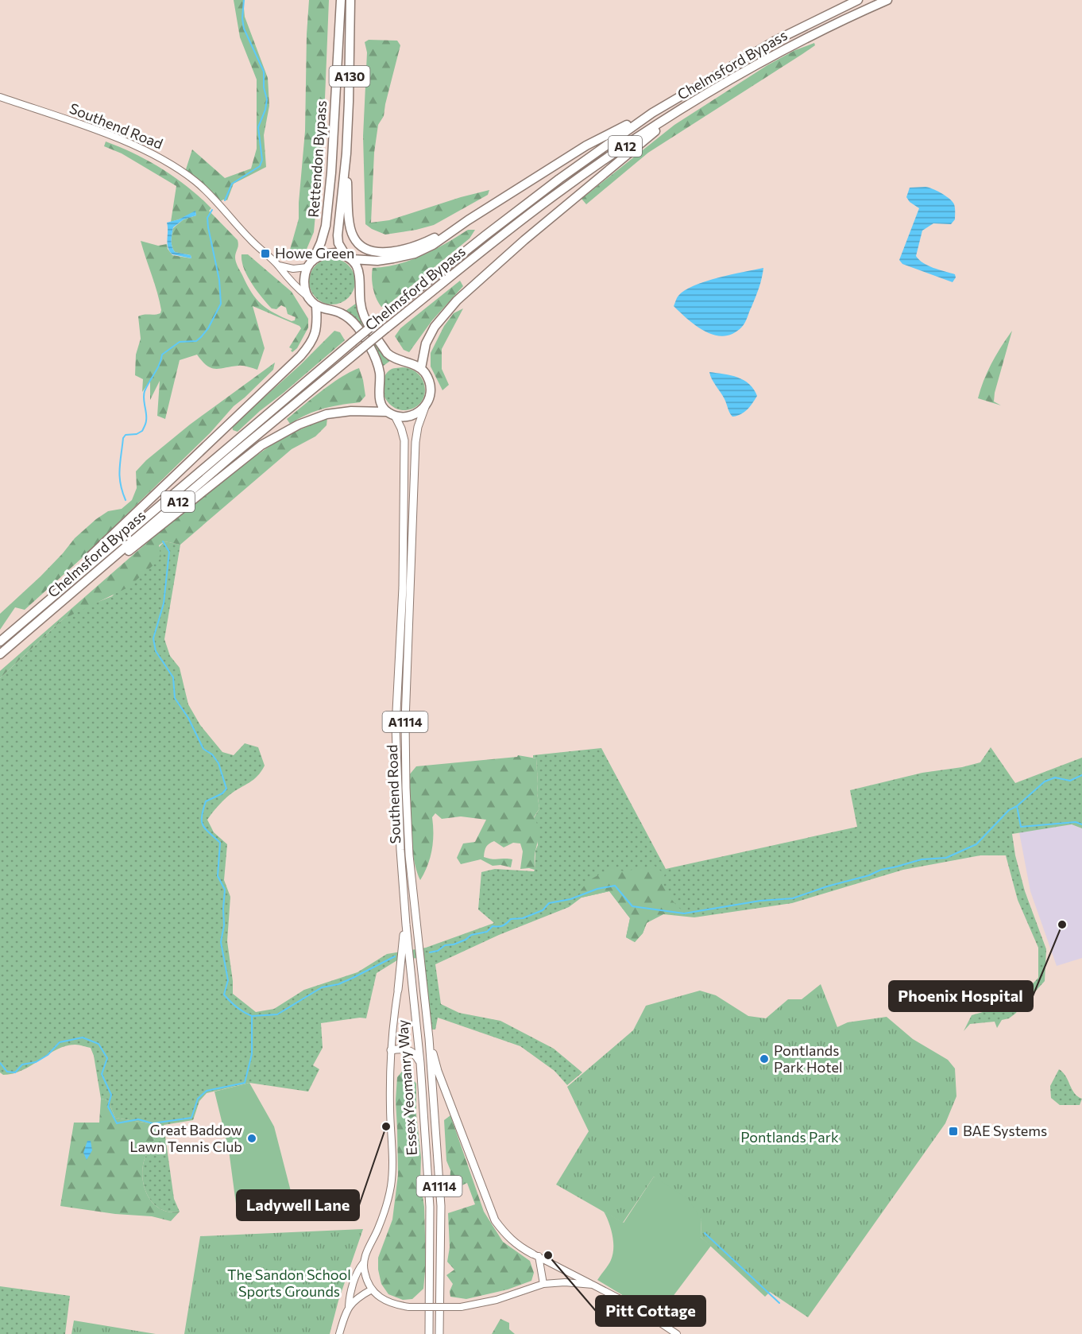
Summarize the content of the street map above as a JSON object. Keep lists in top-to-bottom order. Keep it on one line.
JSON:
{"streets":{"highway":["Chelmsford Bypass","A130","A12","Rettendon Bypass"],"main road":["Southend Road","A1114","Essex Yeomanry Way"]},"crossings":[["Chelmsford Bypass","A12"],["Southend Road","A12"],["Southend Road","Essex Yeomanry Way"],["A12","Rettendon Bypass"]],"parks":["Pontlands Park","The Sandon School Sports Grounds"],"places":{"transit":["Howe Green","BAE Systems"],"other":["Phoenix Hospital","Pontlands Park Hotel","Ladywell Lane","Great Baddow Lawn Tennis Club","Pitt Cottage"]}}
